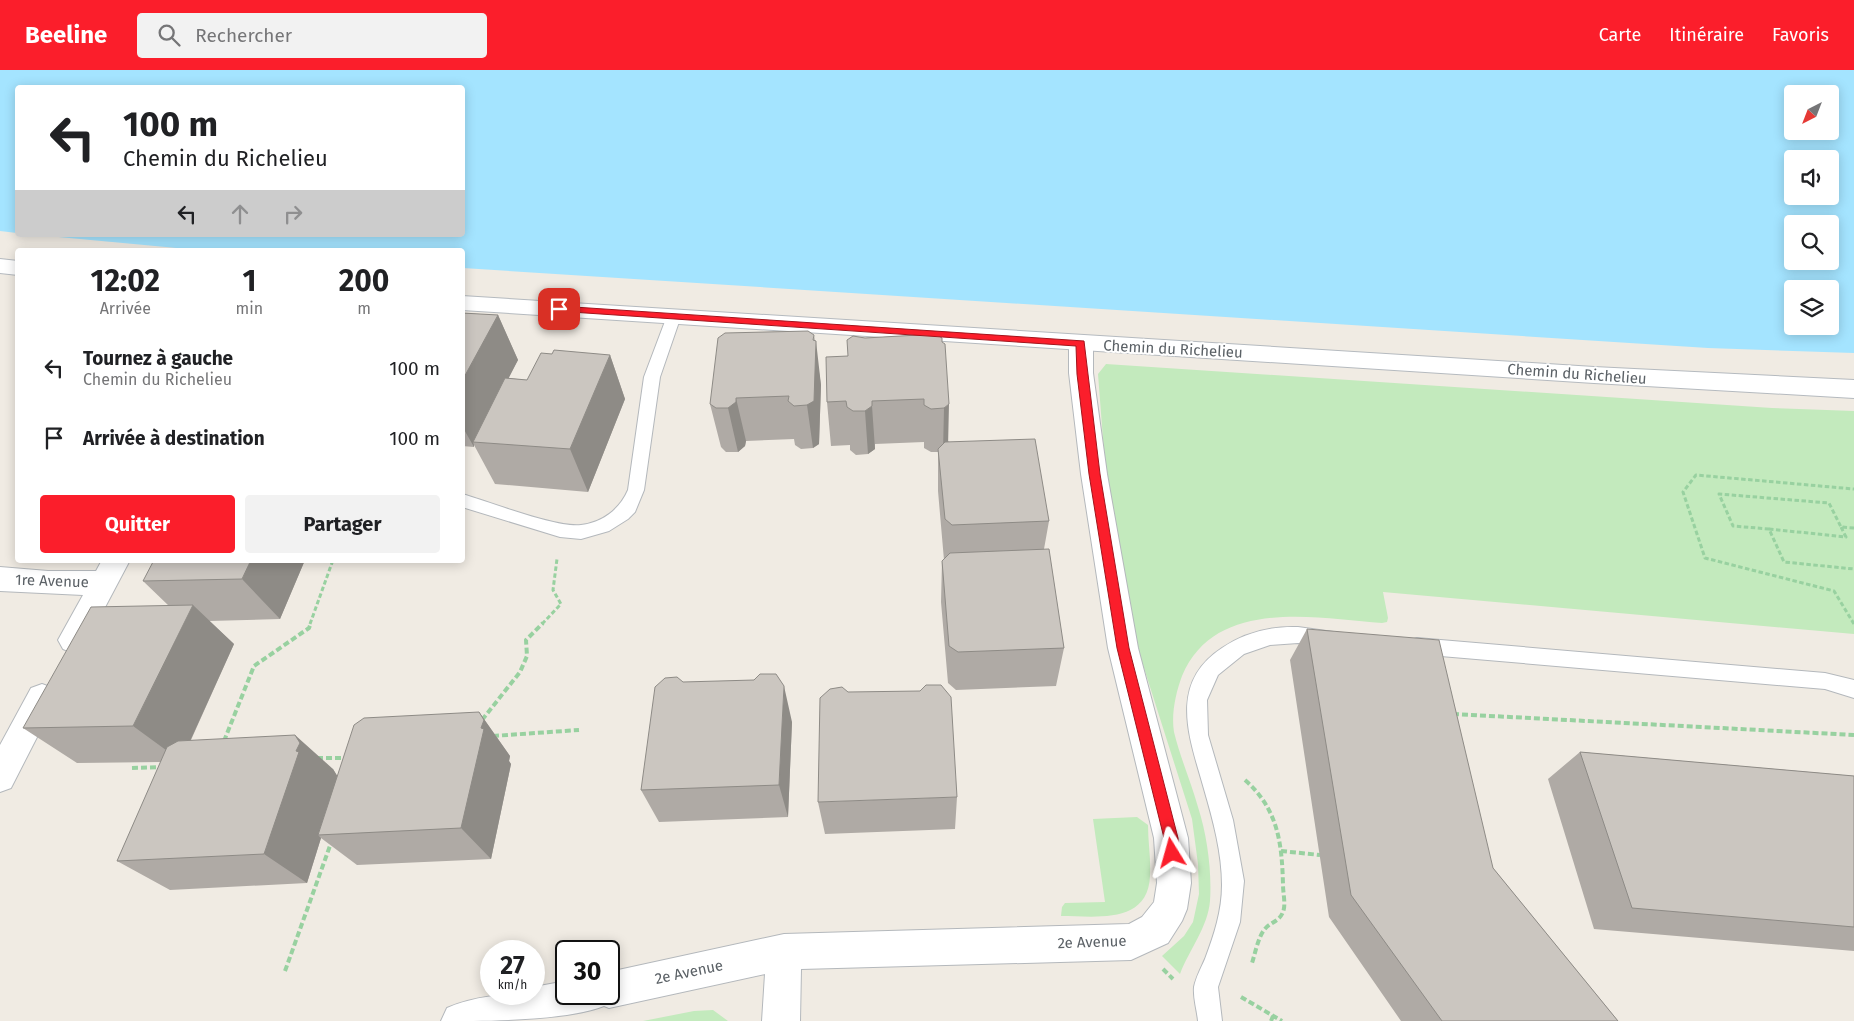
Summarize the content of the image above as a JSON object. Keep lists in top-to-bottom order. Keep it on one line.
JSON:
{"streets":{"main road":["Chemin du Richelieu","1re Avenue","2e Avenue"]},"crossings":[["Chemin du Richelieu","2e Avenue"]],"north":"bottom left","page":{"header":"Beeline","search":"Rechercher","nav":["Carte","Itinéraire","Favoris"],"turn":["100 m","Chemin du Richelieu"],"eta":["12:02","Arrivée","1","min","200","m"],"list":[{"name":"Tournez à gauche","note":"Chemin du Richelieu","value":"100 m"},{"name":"Arrivée à destination","value":"100 m"}],"buttons":["Quitter","Partager"],"speed":"27 km/h","limit":"30"}}
